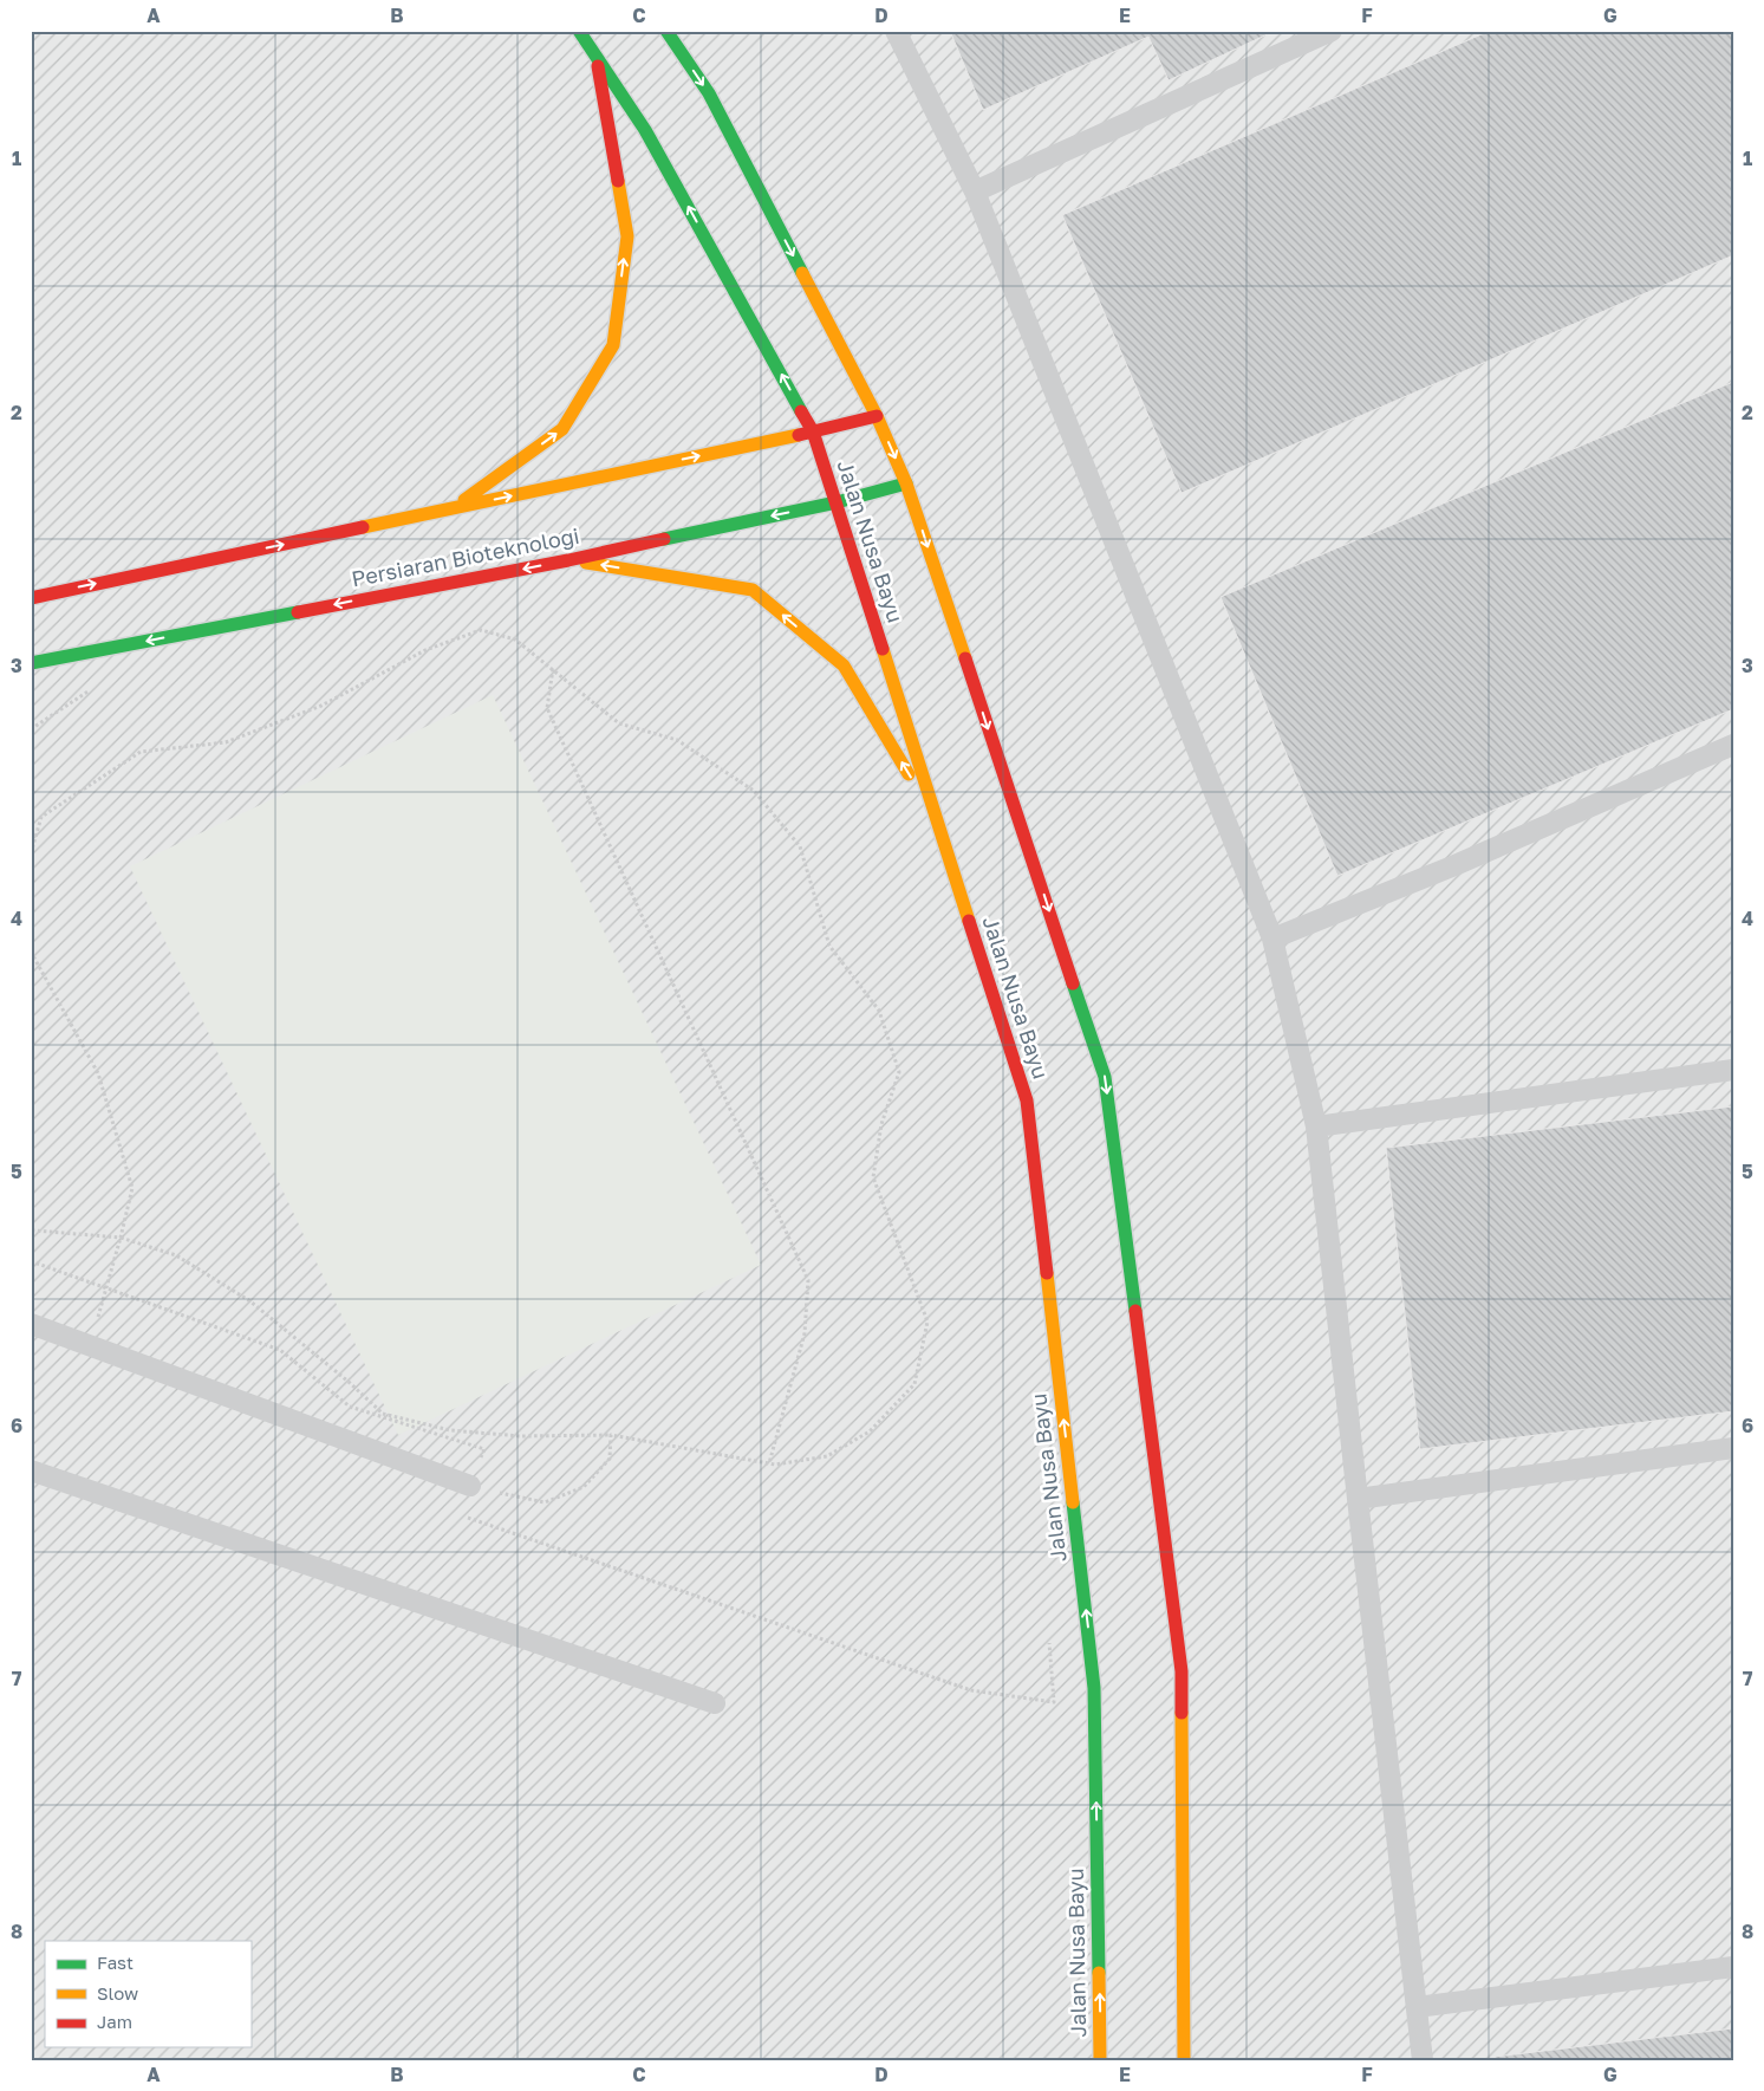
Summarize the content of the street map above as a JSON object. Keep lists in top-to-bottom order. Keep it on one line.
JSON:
{"streets":{"main road":["Jalan Nusa Bayu","Persiaran Bioteknologi"]},"crossings":[["Jalan Nusa Bayu","Persiaran Bioteknologi"]],"legend":["Fast","Slow","Jam"],"grid":{"columns":["A","B","C","D","E","F","G"],"rows":["1","2","3","4","5","6","7","8"]}}
